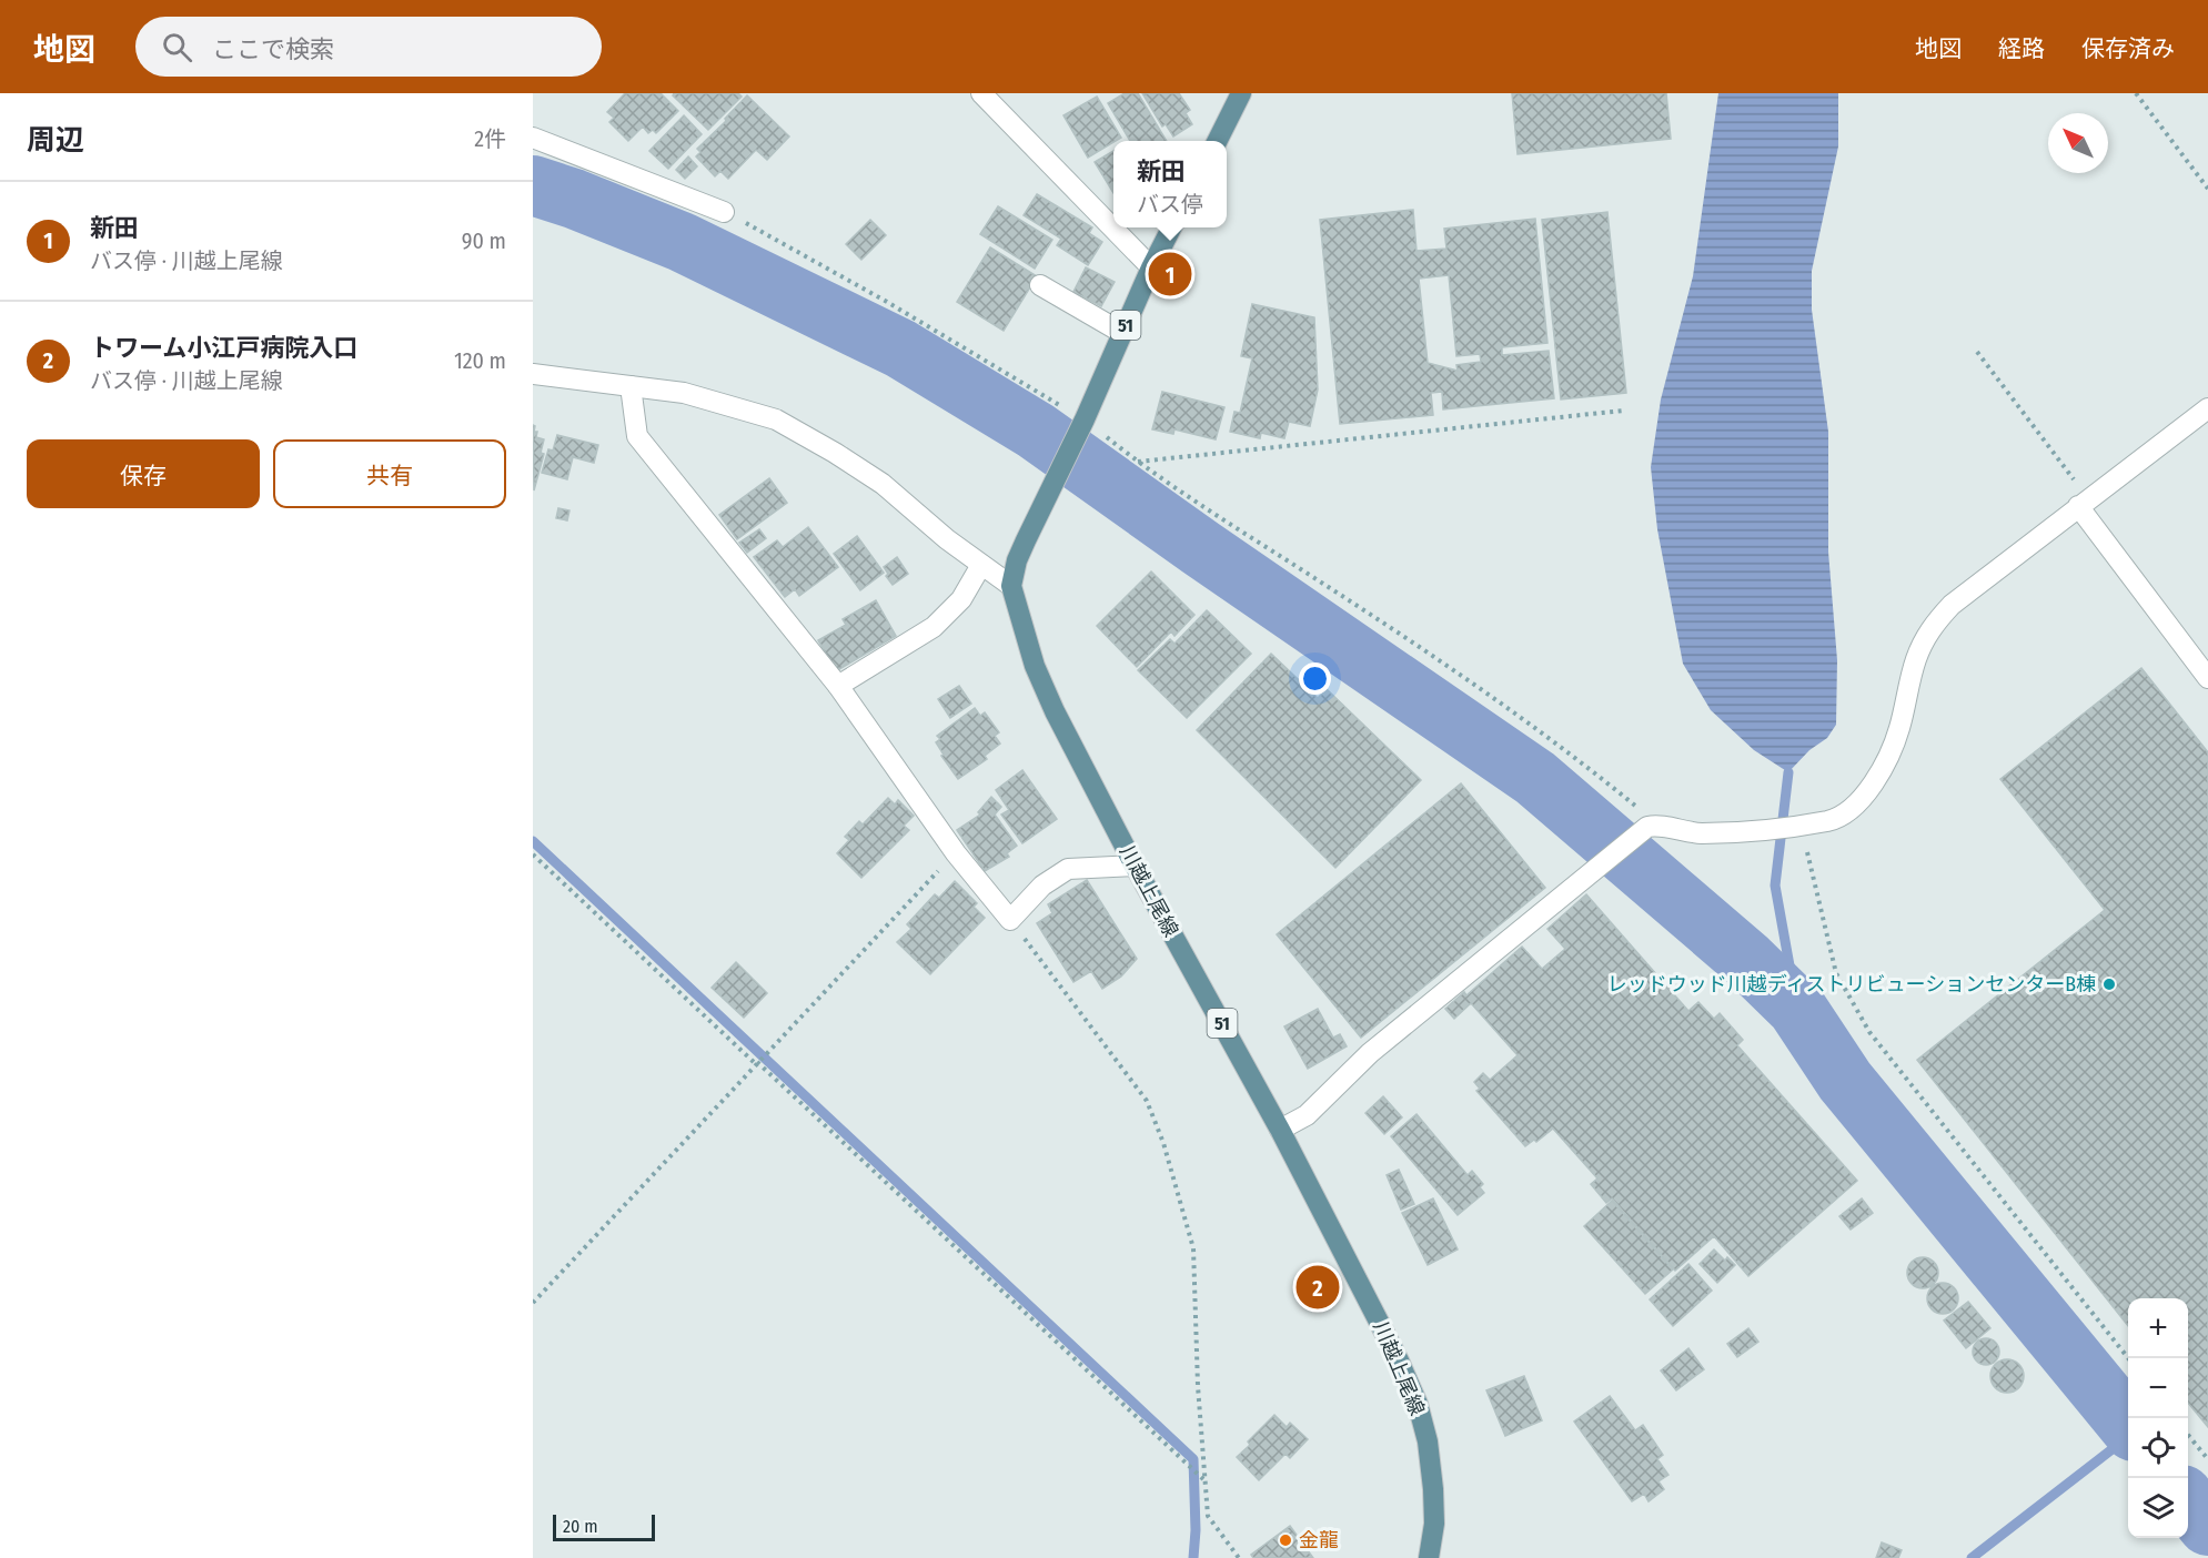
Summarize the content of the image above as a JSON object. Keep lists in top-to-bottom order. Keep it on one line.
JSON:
{"streets":{"main road":["51","川越上尾線"]},"crossings":[["51","川越上尾線"]],"places":["レッドウッド川越ディストリビューションセンターB棟","金龍"],"scale_bar":"20 m","north":"top left","page":{"header":"地図","search":"ここで検索","nav":["地図","経路","保存済み"],"heading":["周辺","2件"],"popup":["新田","バス停"],"list":[{"mark":"1","name":"新田","note":"バス停 · 川越上尾線","value":"90 m"},{"mark":"2","name":"トワーム小江戸病院入口","note":"バス停 · 川越上尾線","value":"120 m"}],"pins":["1","2"],"buttons":["保存","共有"],"map_buttons":["+","−"],"scale":"20 m"}}
